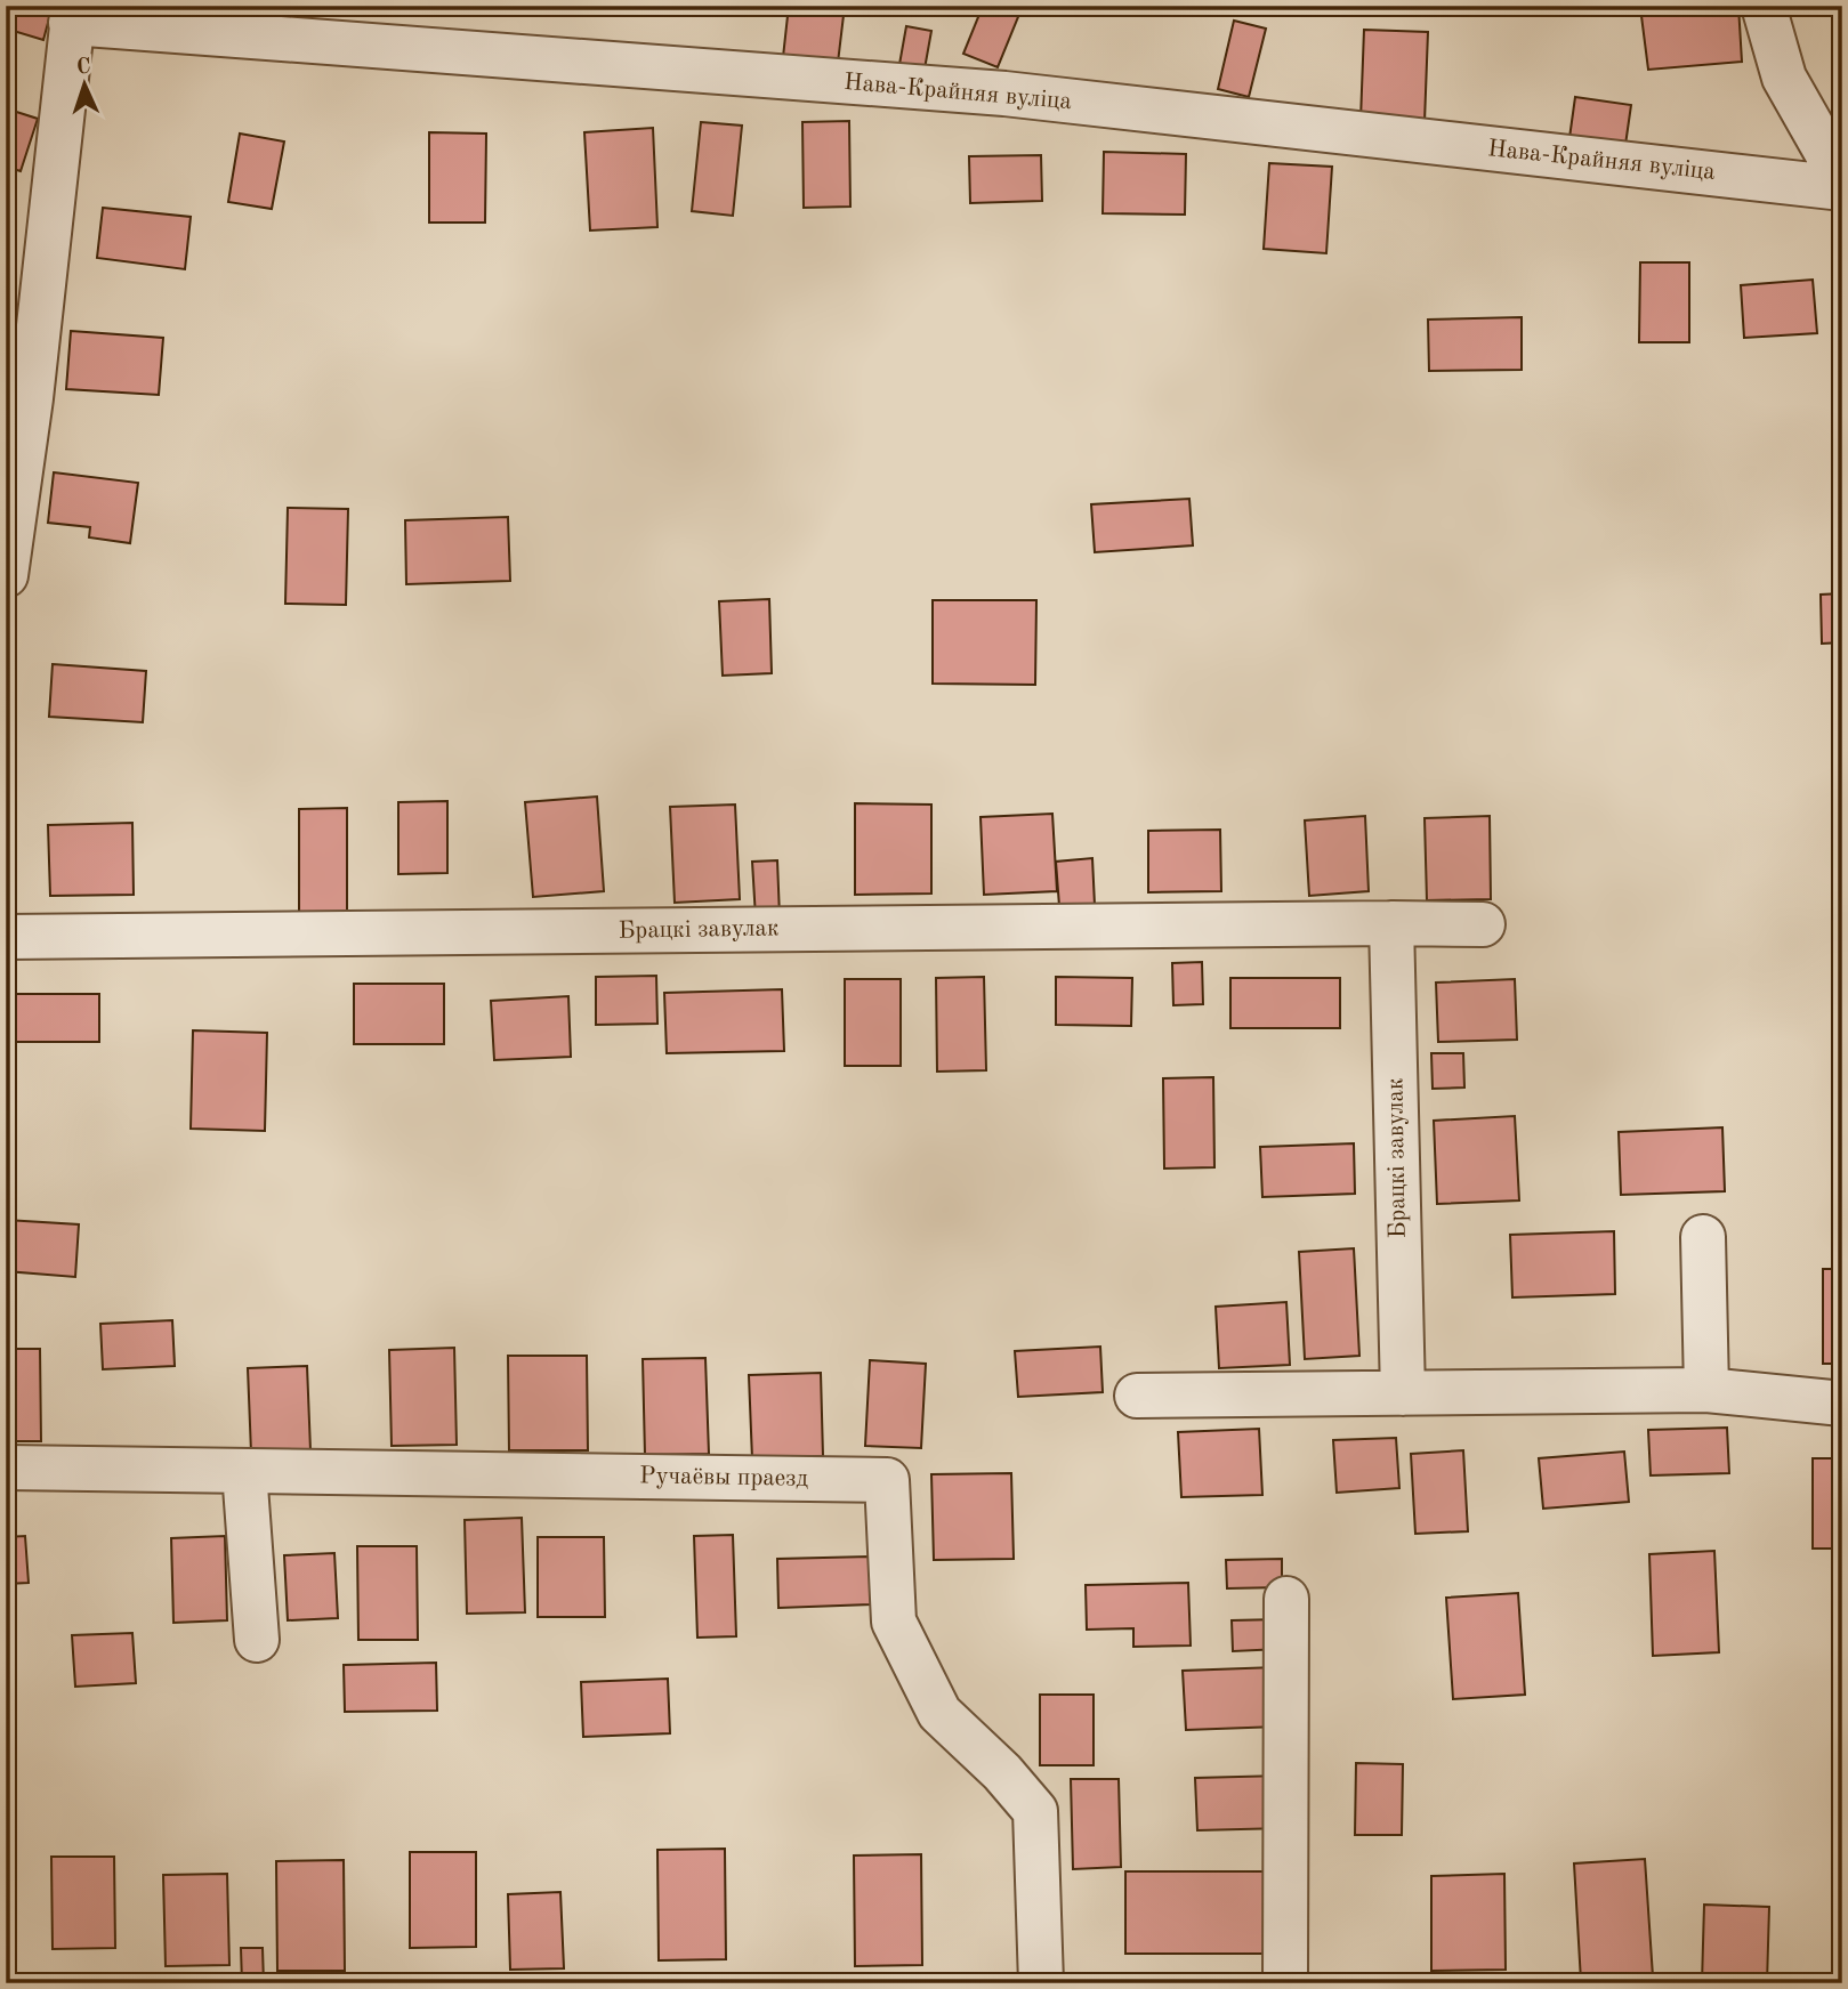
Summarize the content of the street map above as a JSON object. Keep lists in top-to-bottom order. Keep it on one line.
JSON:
{"streets":{"street":["Нава-Крайняя вуліца","Брацкі завулак","Ручаёвы праезд"]},"north":"top"}
